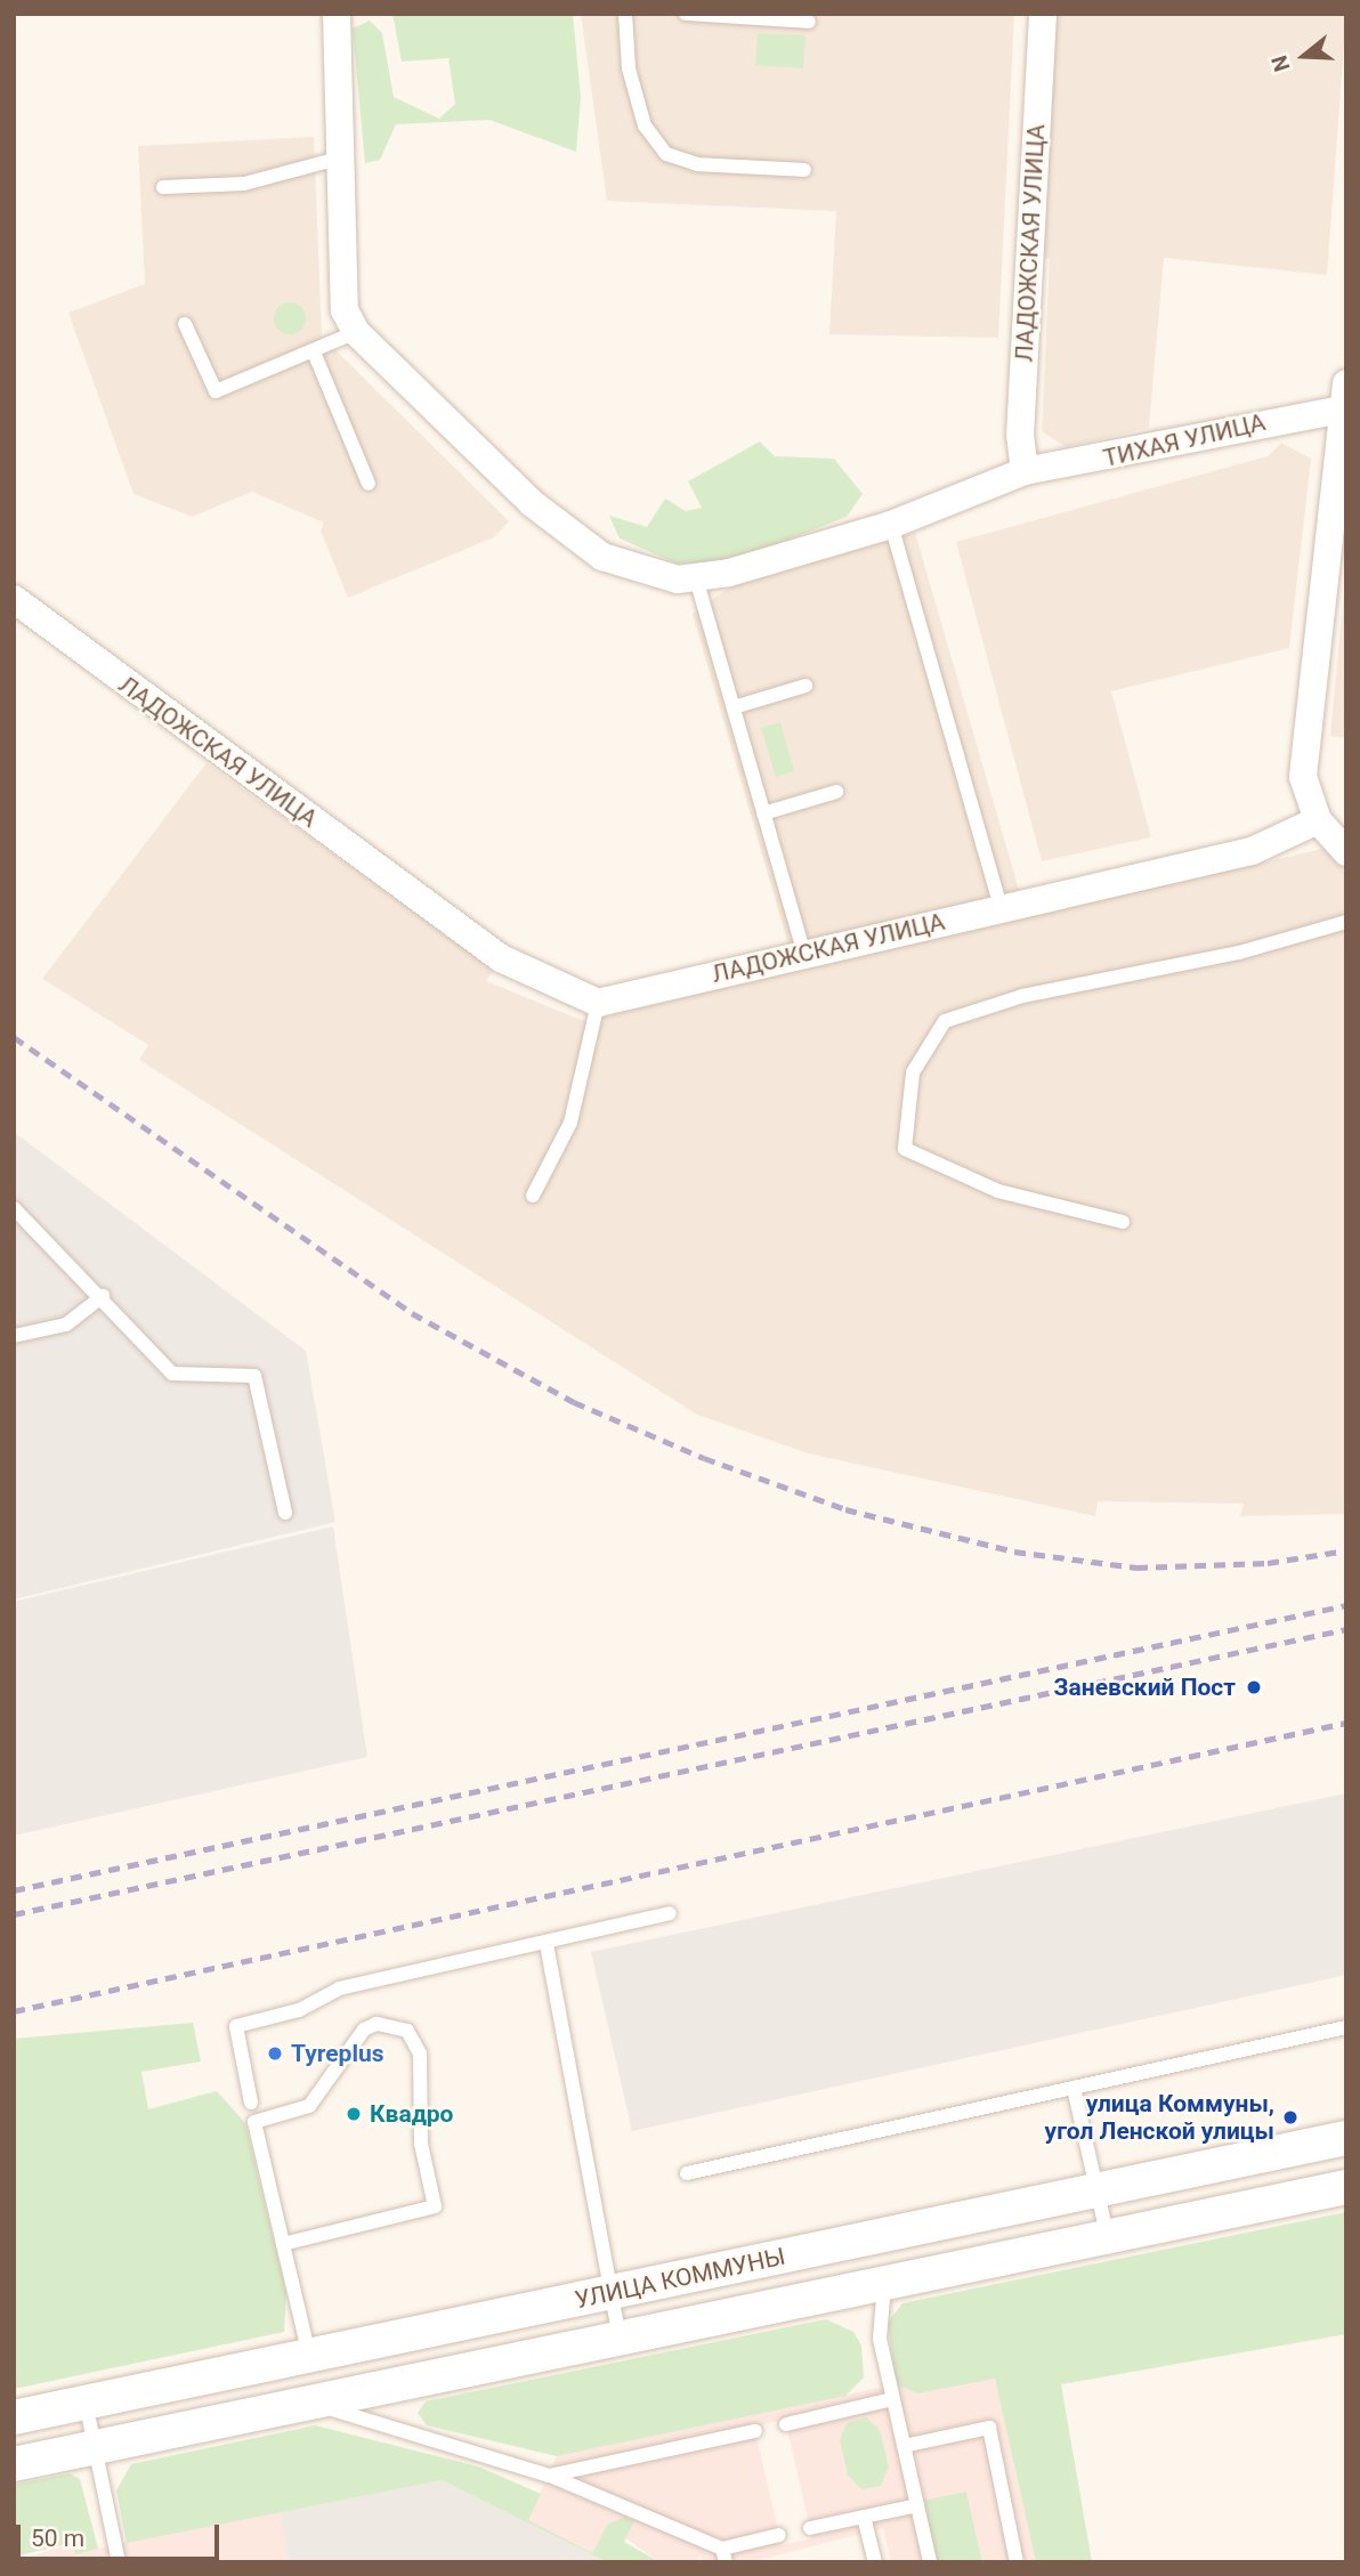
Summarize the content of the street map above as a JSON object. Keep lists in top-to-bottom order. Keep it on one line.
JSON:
{"streets":{"street":["ЛАДОЖСКАЯ УЛИЦА","ТИХАЯ УЛИЦА","УЛИЦА КОММУНЫ"]},"crossings":[["ЛАДОЖСКАЯ УЛИЦА","ТИХАЯ УЛИЦА"]],"places":["Заневский Пост","Tyreplus","Квадро","улица Коммуны, угол Ленской улицы"],"scale_bar":"50 m","north":"left"}
